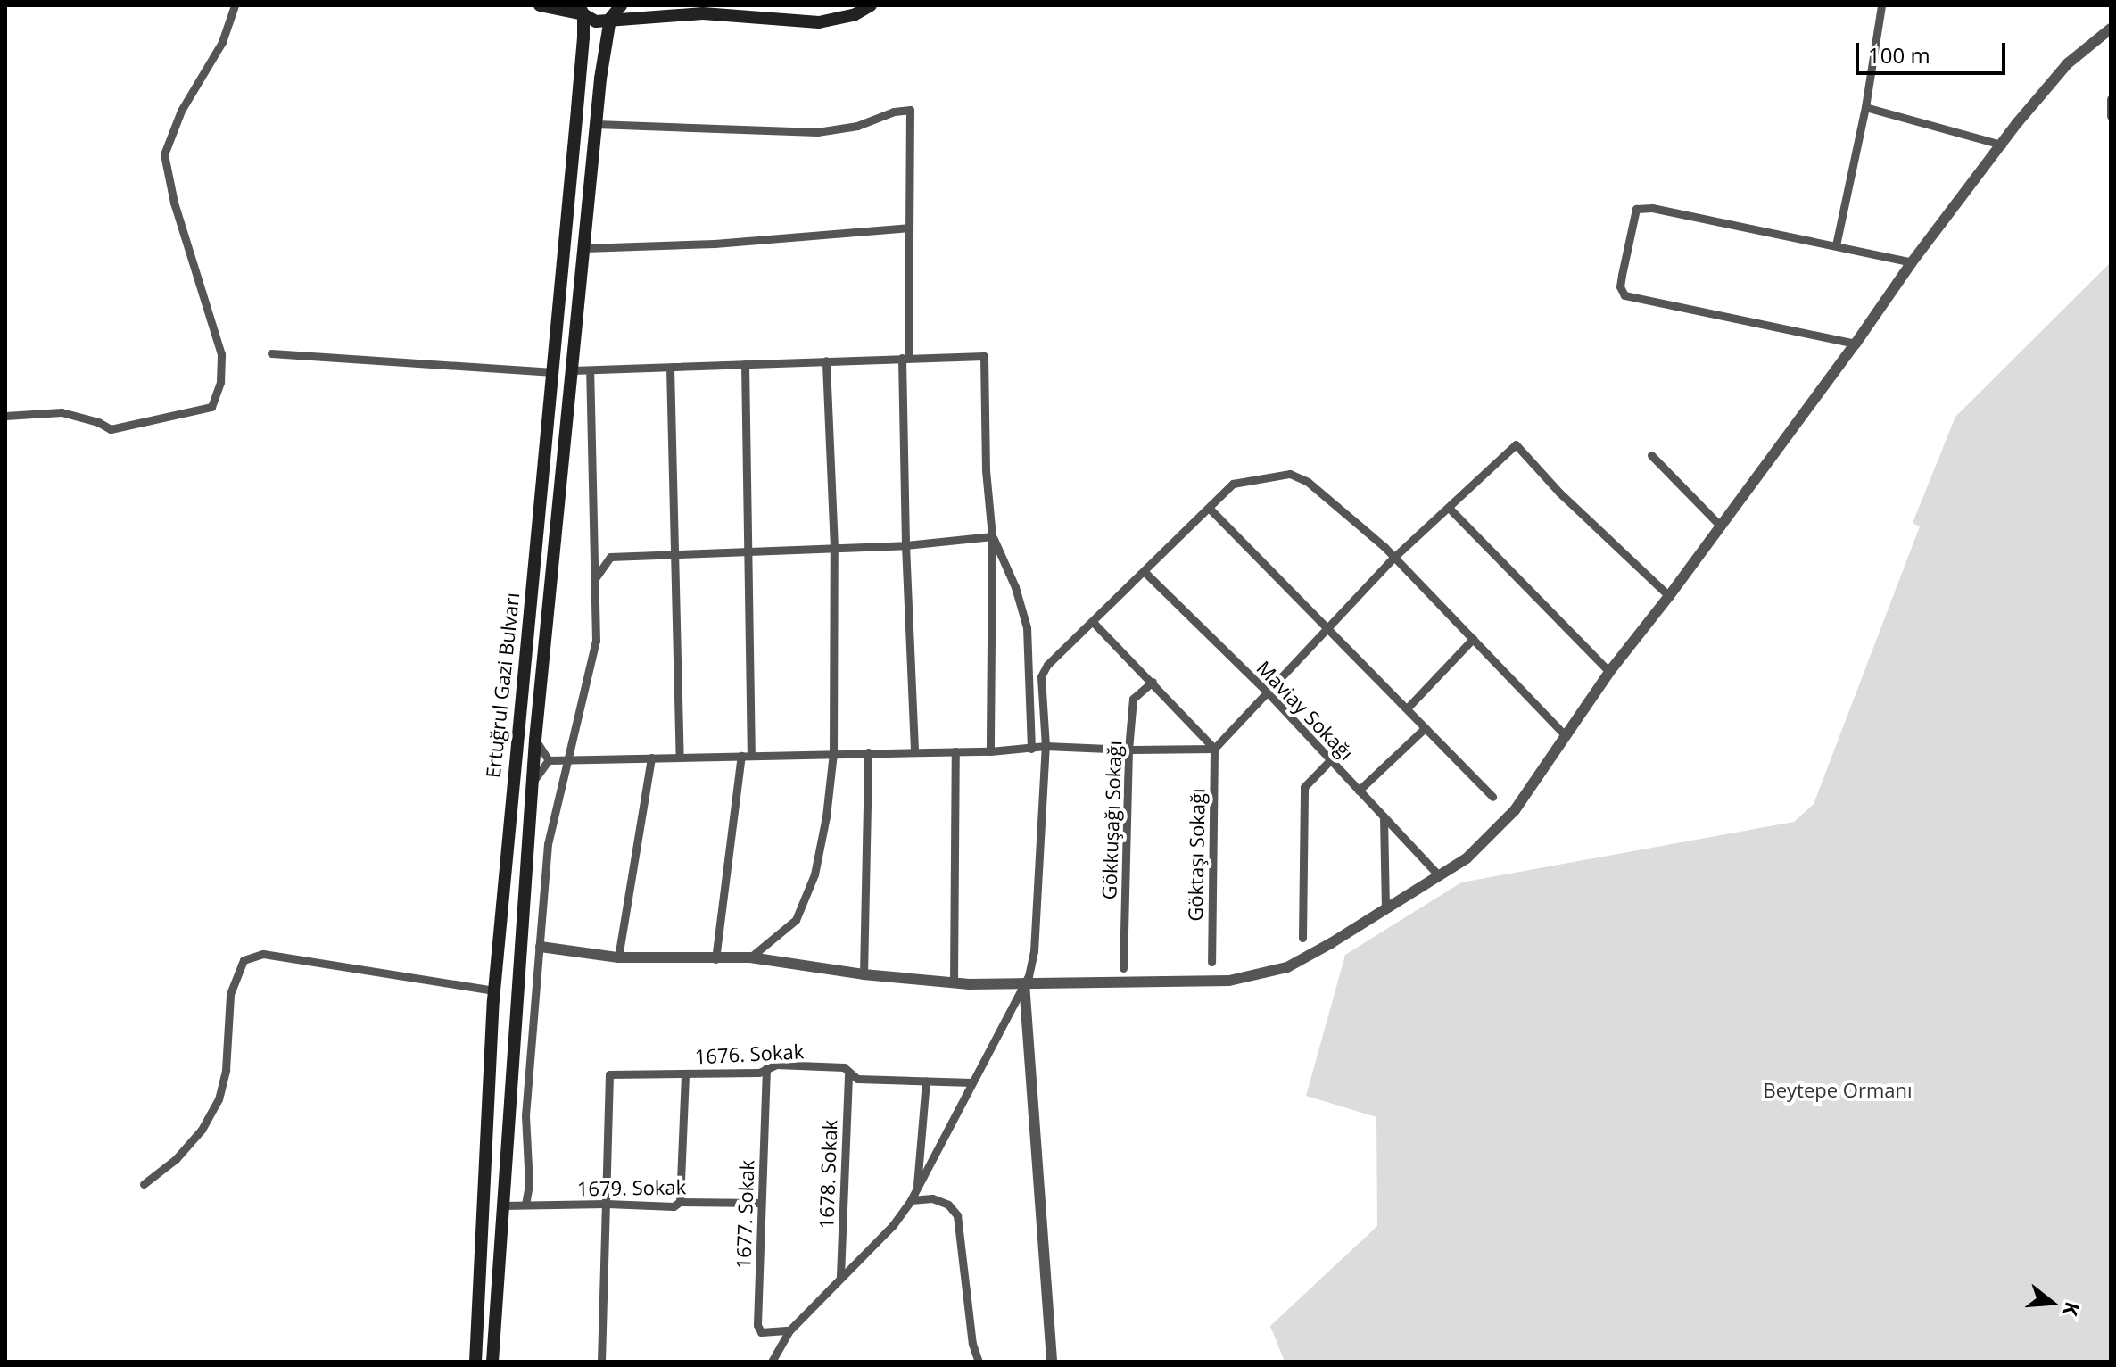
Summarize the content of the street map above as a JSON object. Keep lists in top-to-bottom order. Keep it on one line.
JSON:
{"streets":{"main road":["Ertuğrul Gazi Bulvarı"],"street":["Maviay Sokağı","Gökkuşağı Sokağı","Göktaşı Sokağı","1676. Sokak","1678. Sokak","1679. Sokak","1677. Sokak"]},"crossings":[["Ertuğrul Gazi Bulvarı","1679. Sokak"],["1676. Sokak","1678. Sokak"],["1676. Sokak","1679. Sokak"],["1676. Sokak","1677. Sokak"],["1679. Sokak","1677. Sokak"]],"parks":["Beytepe Ormanı"],"scale_bar":"100 m","north":"right"}
